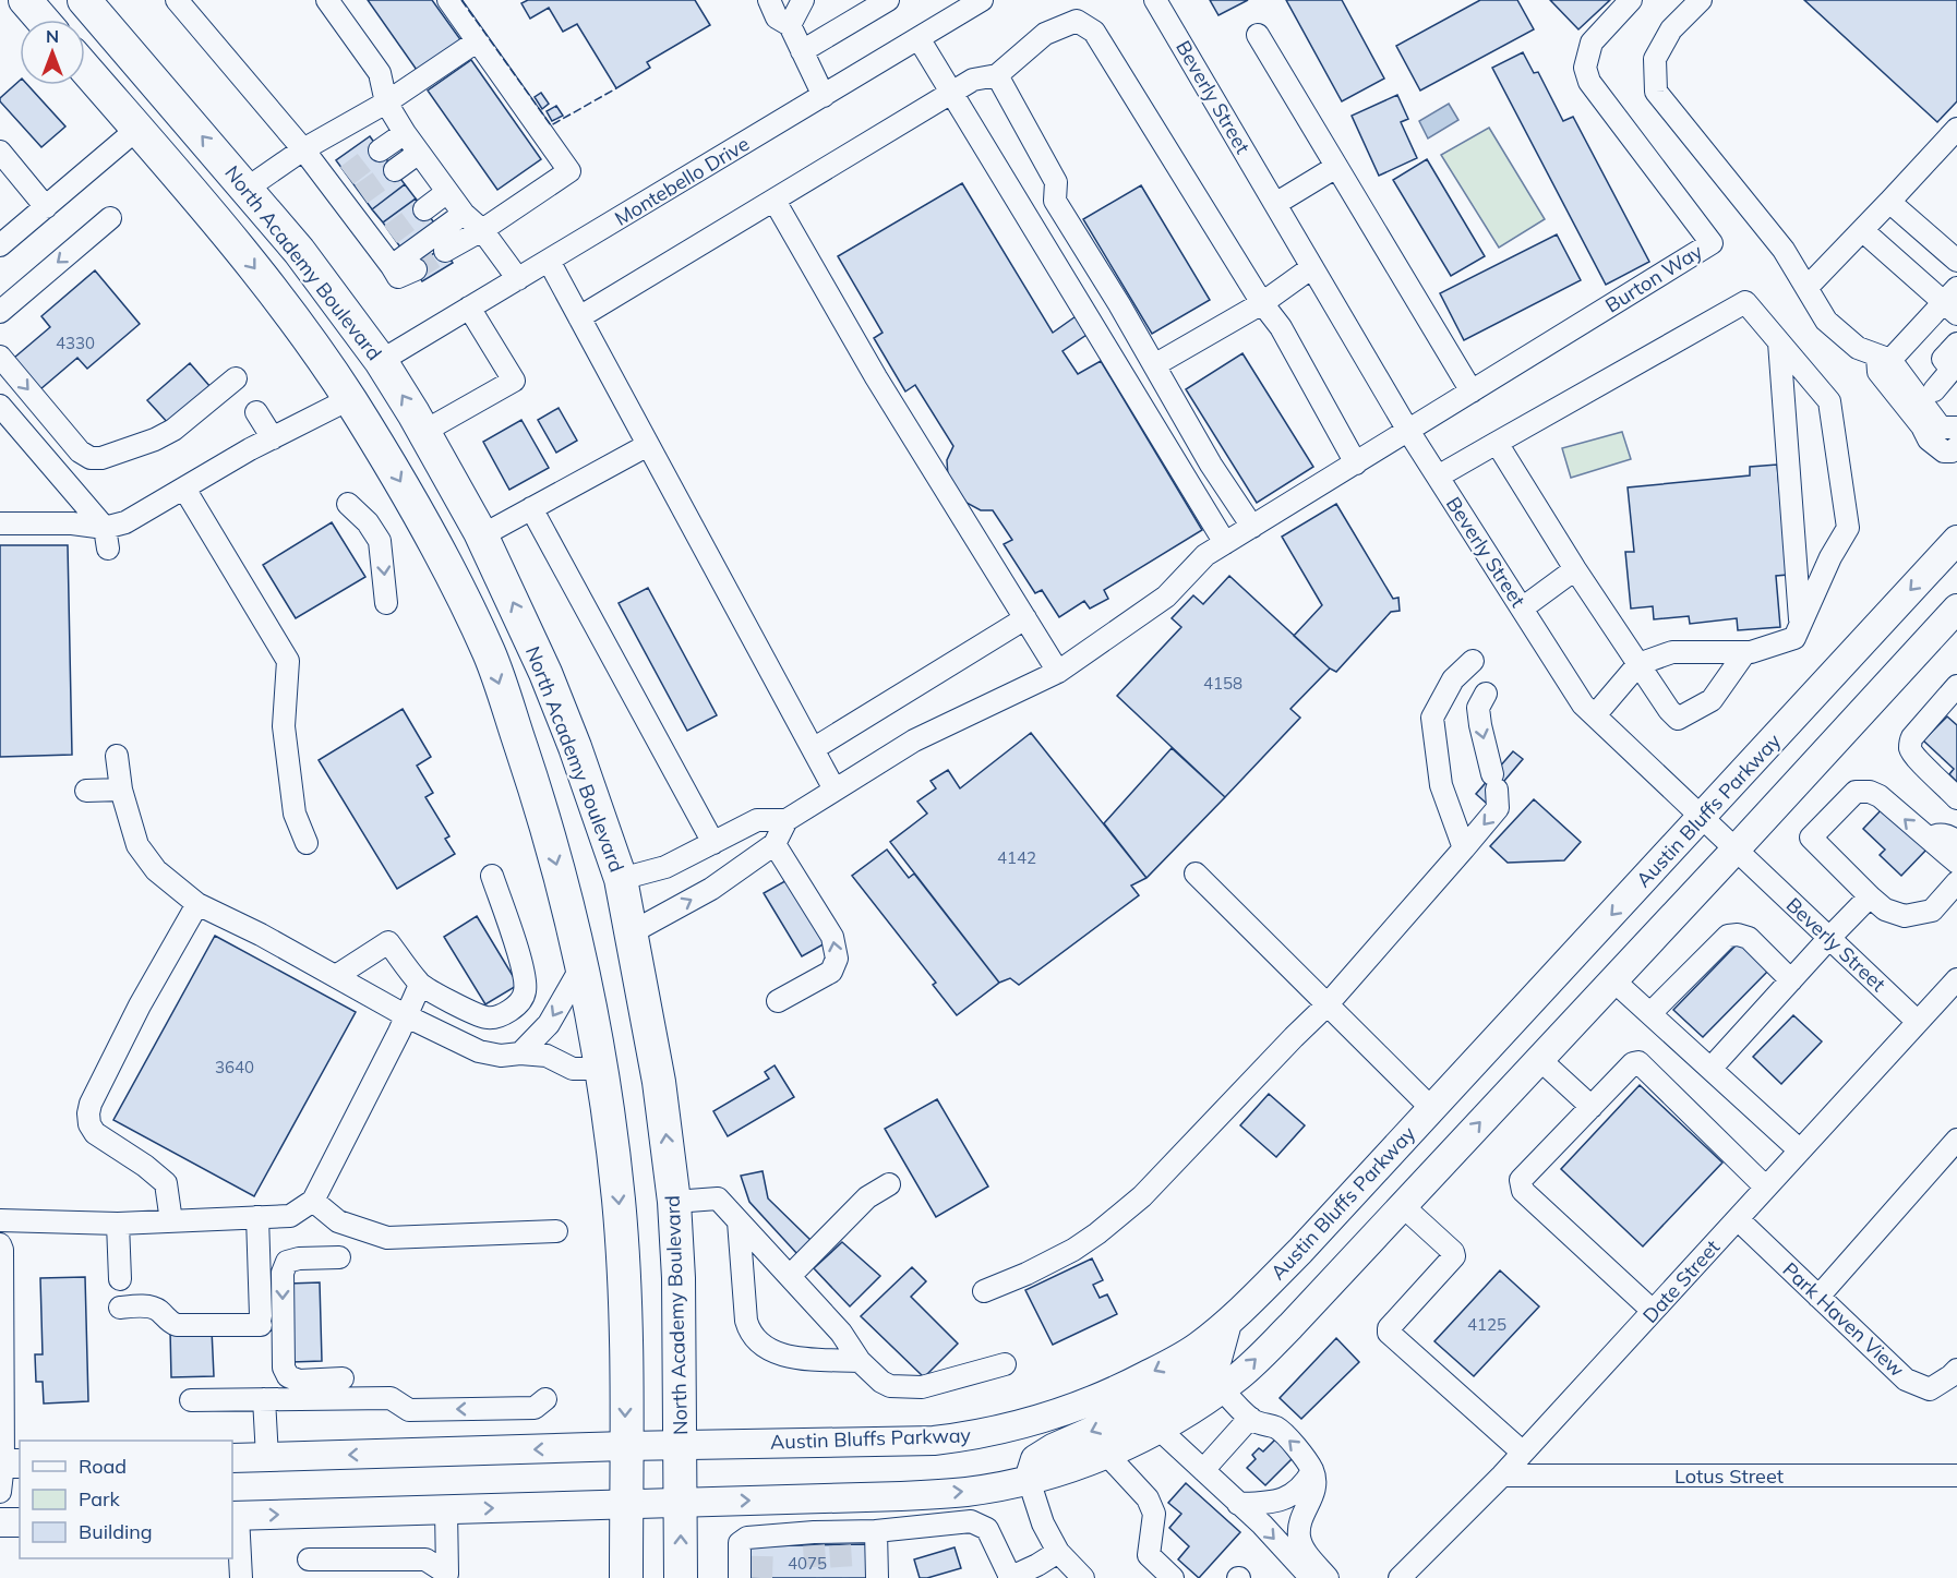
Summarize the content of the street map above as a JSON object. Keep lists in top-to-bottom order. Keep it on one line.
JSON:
{"streets":{"highway":["North Academy Boulevard"],"main road":["Austin Bluffs Parkway"],"street":["Beverly Street","Montebello Drive","Burton Way","Date Street","Park Haven View","Lotus Street"]},"crossings":[["Beverly Street","Burton Way"],["Beverly Street","Austin Bluffs Parkway"],["Beverly Street","Date Street"],["Montebello Drive","North Academy Boulevard"],["North Academy Boulevard","Austin Bluffs Parkway"],["Date Street","Park Haven View"],["Date Street","Lotus Street"]],"house_numbers":["4330","4158","4142","3640","4125","4075"],"legend":["Road","Park","Building"],"north":"top"}
